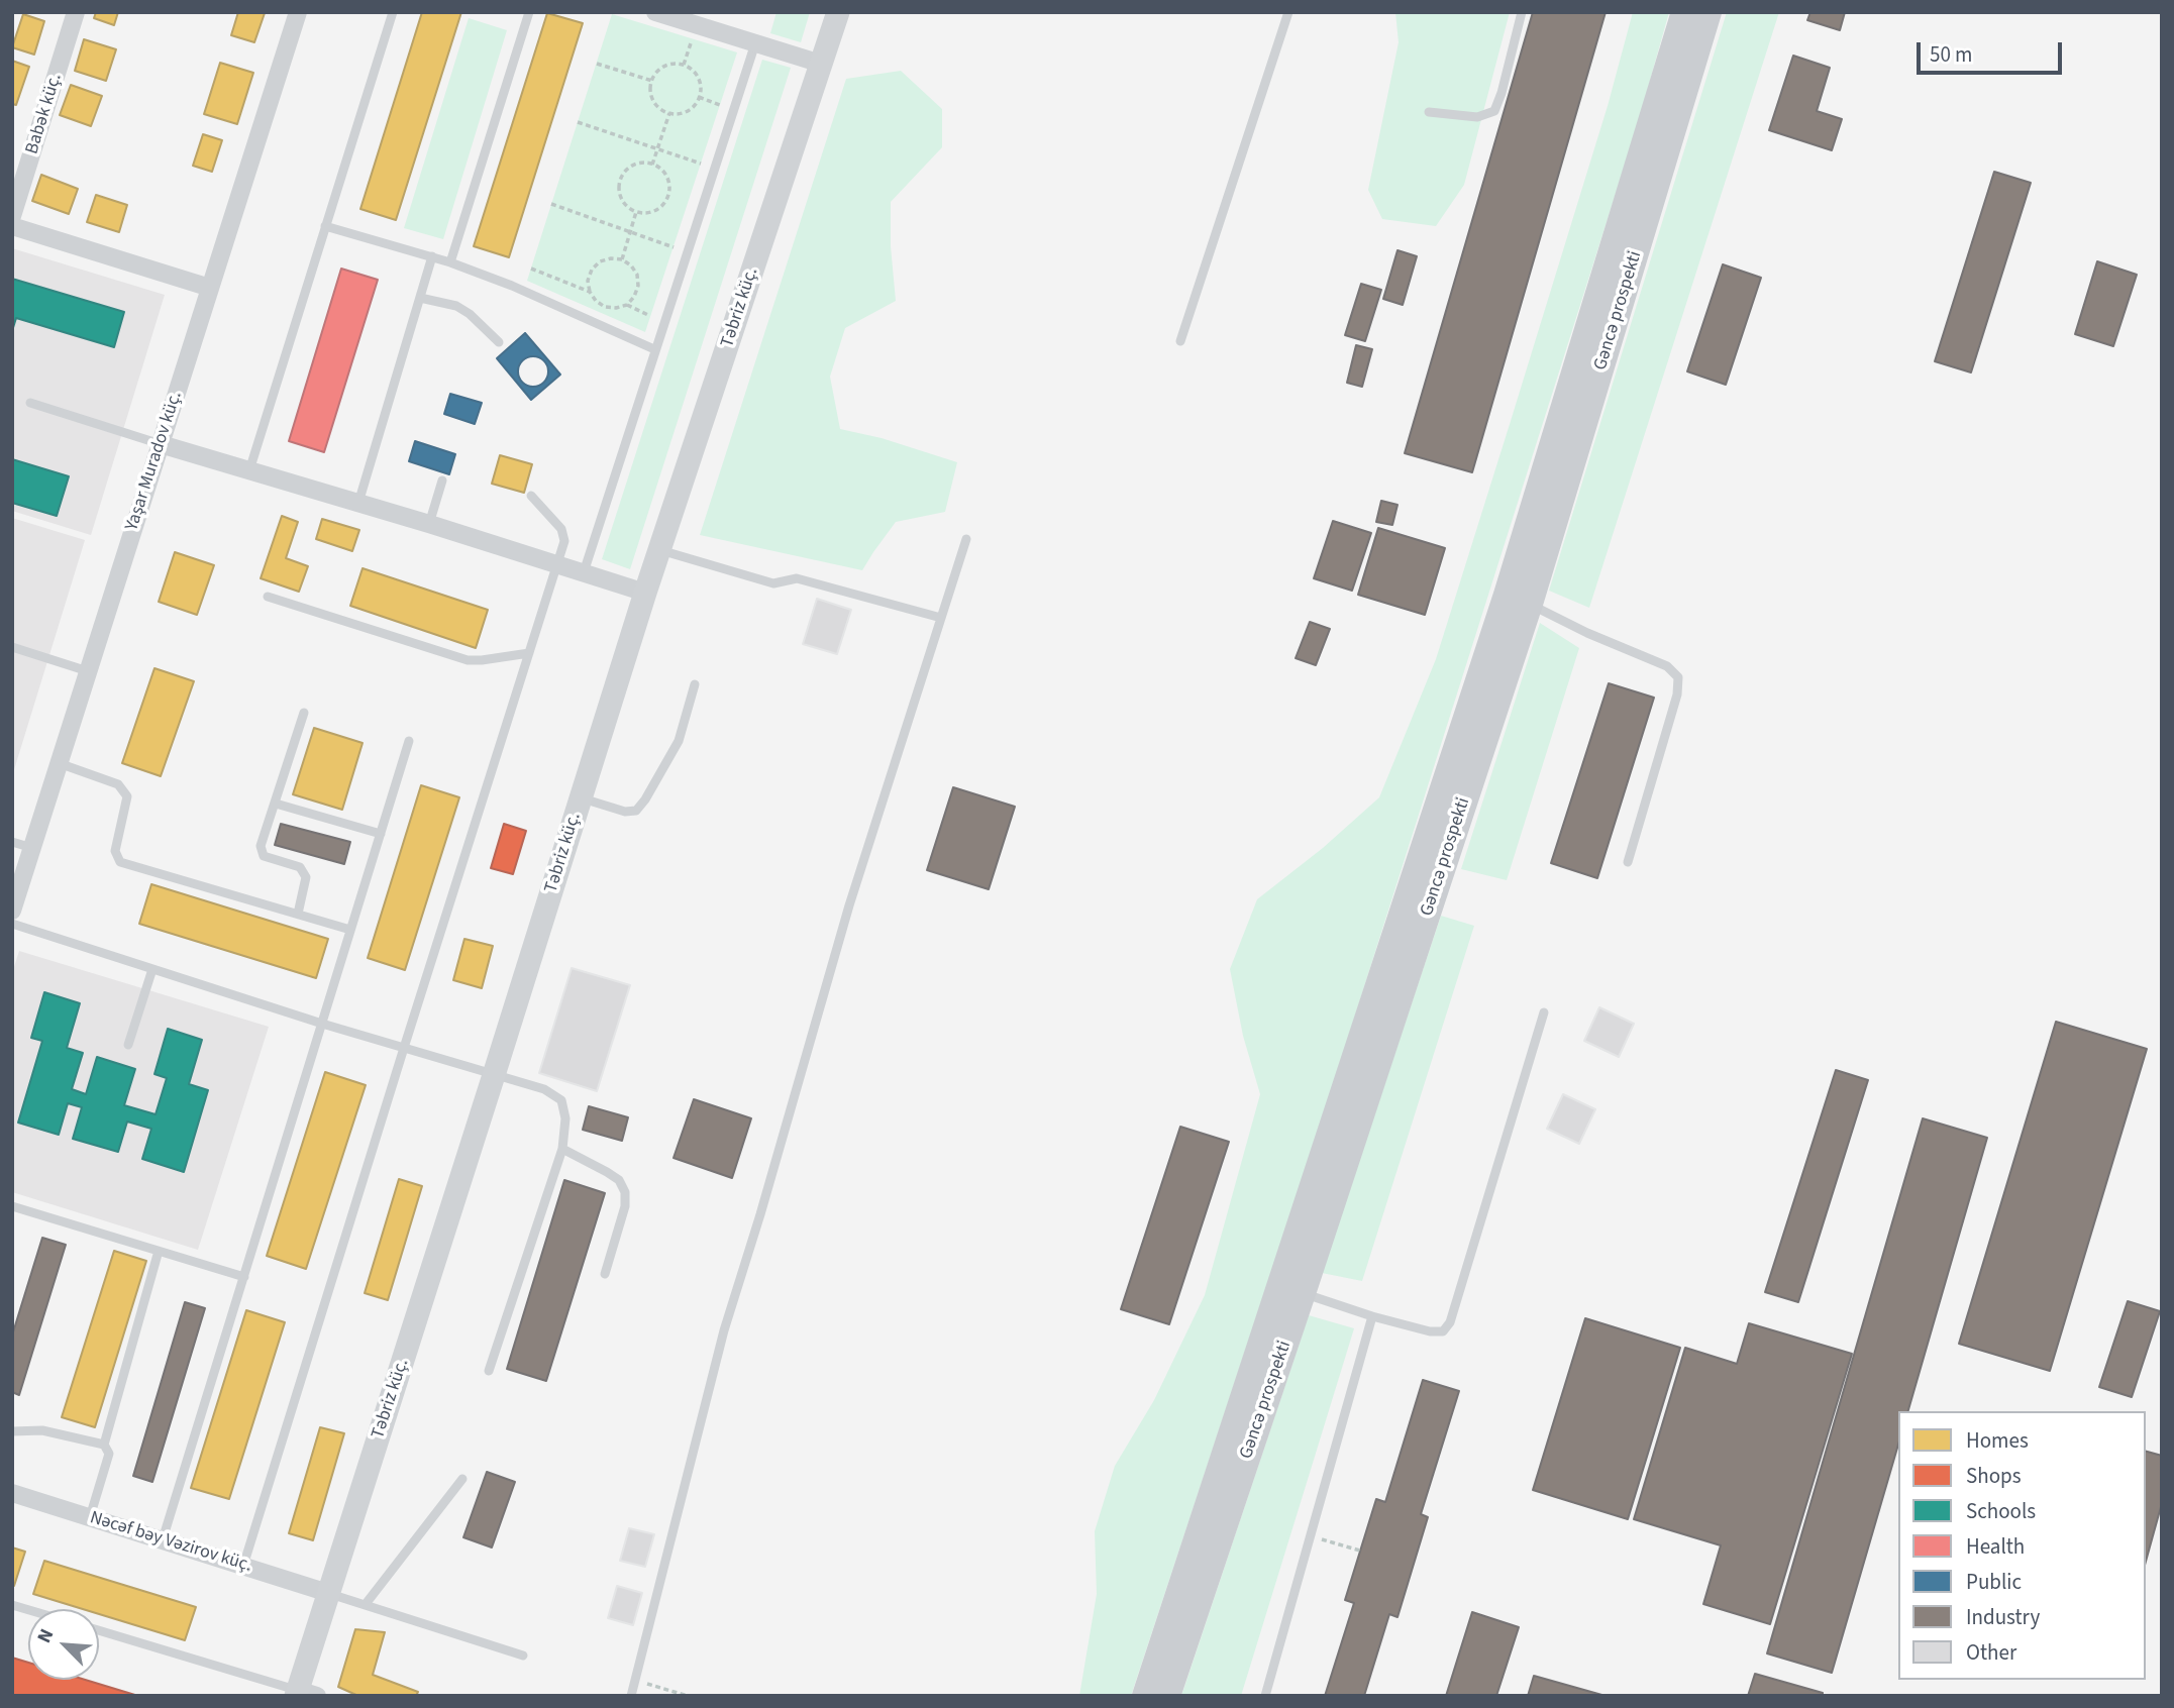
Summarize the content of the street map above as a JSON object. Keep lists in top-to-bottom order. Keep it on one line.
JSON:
{"streets":{"main road":["Təbriz küç.","Gəncə prospekti"],"street":["Babək küç.","Yaşar Muradov küç.","Nəcəf bəy Vəzirov küç."]},"crossings":[["Təbriz küç.","Nəcəf bəy Vəzirov küç."]],"legend":["Homes","Shops","Schools","Health","Public","Industry","Other"],"scale_bar":"50 m","north":"top left"}
